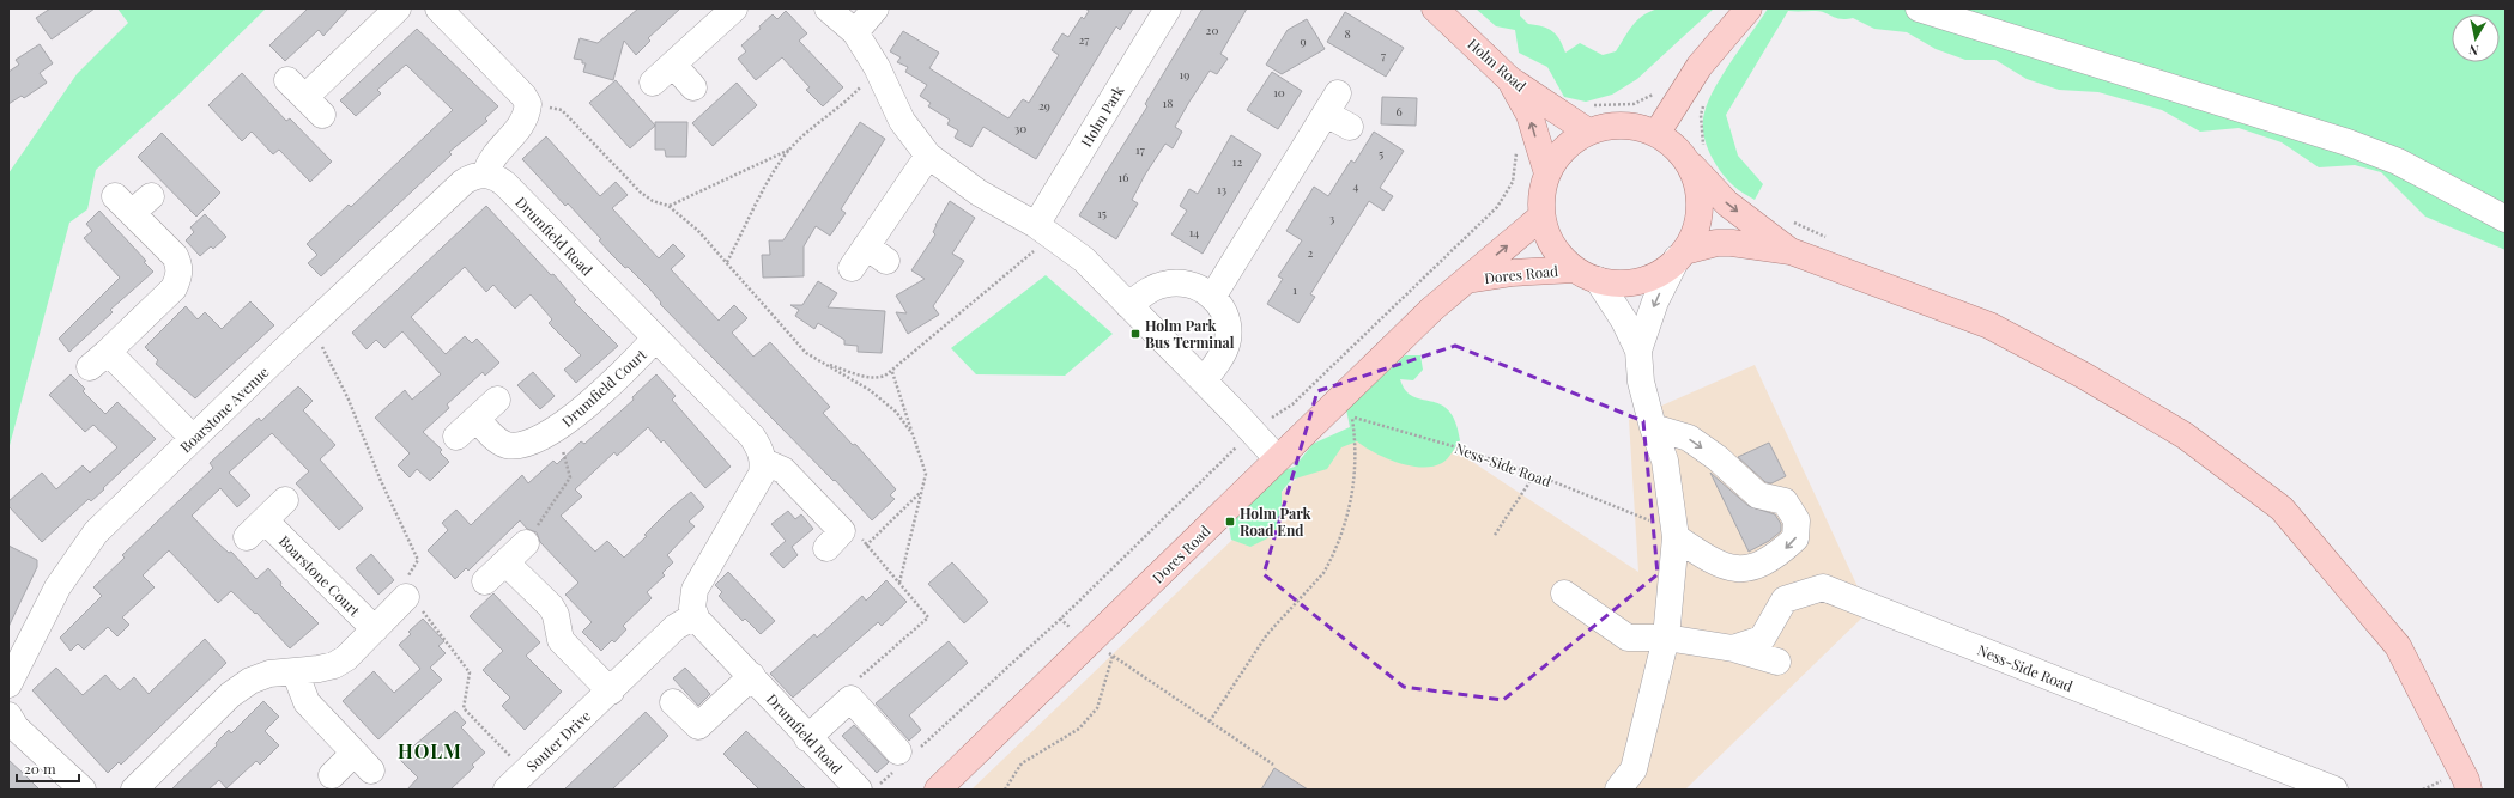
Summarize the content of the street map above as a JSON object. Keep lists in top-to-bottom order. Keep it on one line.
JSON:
{"streets":{"main road":["Holm Road","Dores Road"],"street":["Holm Park","Drumfield Road","Drumfield Court","Boarstone Avenue","Ness-Side Road","Boarstone Court","Souter Drive"]},"crossings":[["Holm Road","Dores Road"],["Drumfield Road","Drumfield Court"],["Drumfield Road","Boarstone Avenue"],["Drumfield Road","Souter Drive"]],"districts":["HOLM"],"places":{"transit":["Holm Park Bus Terminal","Holm Park Road End"]},"house_numbers":["20","8","27","9","7","19","10","18","29","6","30","17","5","12","16","4","13","15","3","14","2","1"],"scale_bar":"20 m","north":"bottom"}
